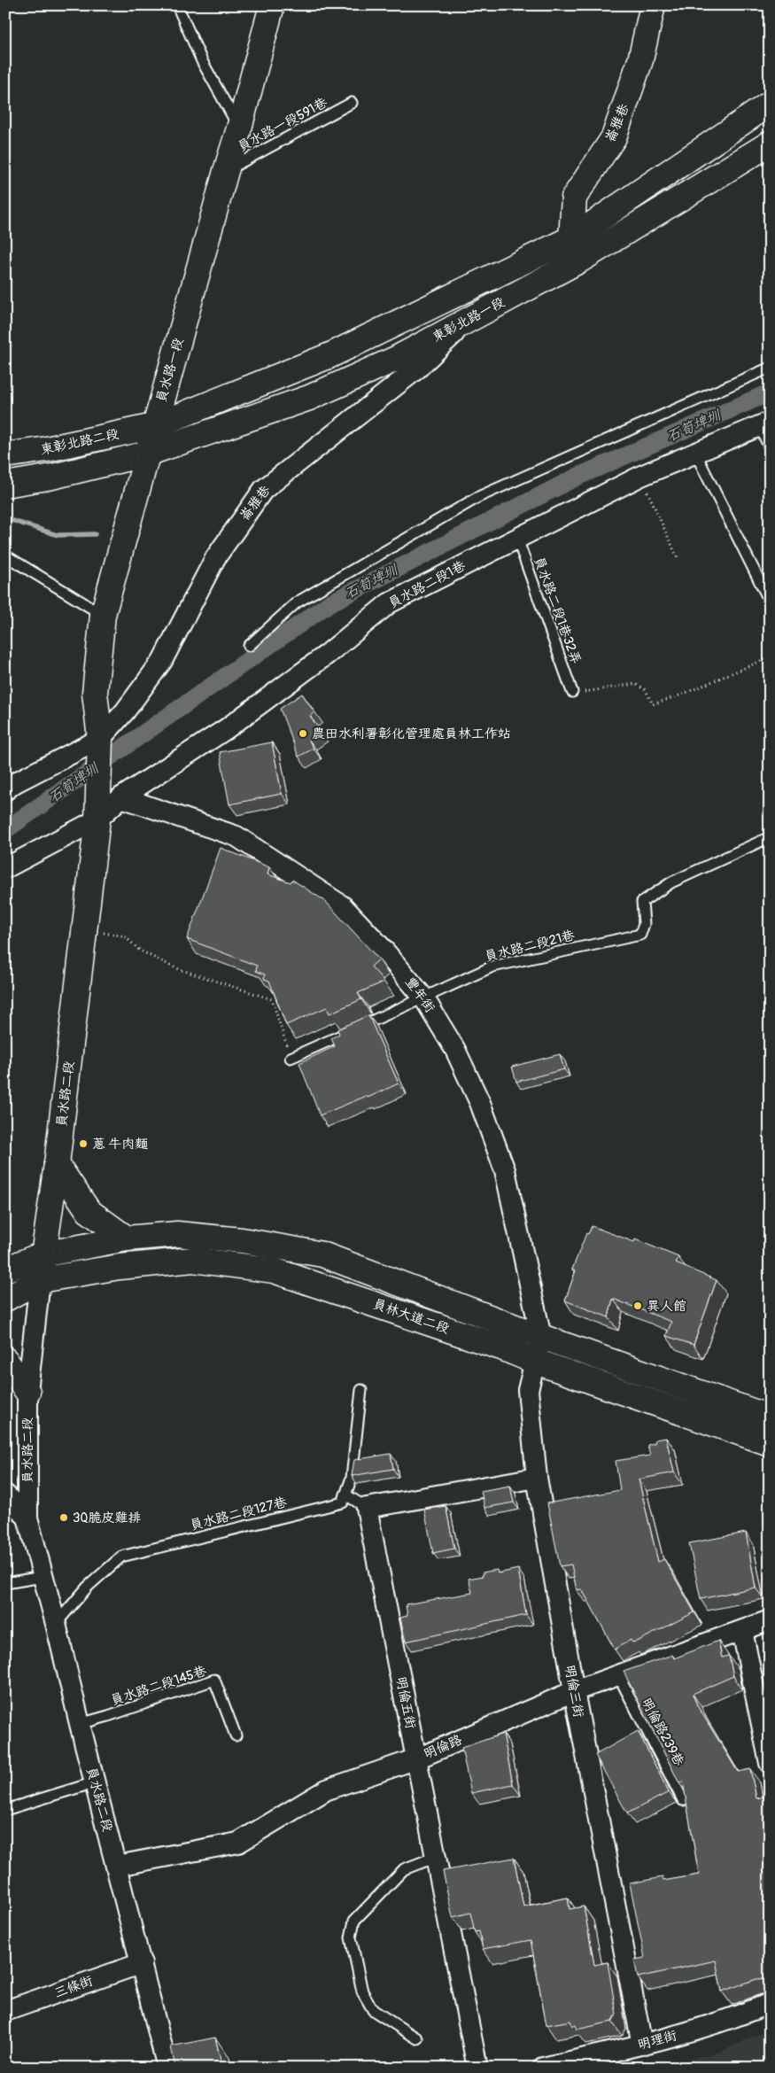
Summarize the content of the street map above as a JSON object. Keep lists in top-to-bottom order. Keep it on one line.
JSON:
{"streets":{"street":["崙雅巷","東彰北路一段","員水路一段","東彰北路二段","員水路二段1巷","豐年街","員水路二段","員林大道二段","明倫三街","明倫五街","明倫路","三條街","明理街"],"lane":["員水路一段591巷","員水路二段1巷32弄","員水路二段21巷","員水路二段127巷","員水路二段145巷","明倫路239巷"]},"crossings":[["崙雅巷","東彰北路一段"],["崙雅巷","員水路一段"],["員水路一段591巷","員水路一段"],["東彰北路一段","員水路一段"],["東彰北路一段","東彰北路二段"],["員水路一段","東彰北路二段"],["員水路一段","員水路二段1巷"],["員水路一段","員水路二段"],["員水路二段1巷","員水路二段1巷32弄"],["員水路二段1巷","豐年街"],["員水路二段1巷","員水路二段"],["員水路二段21巷","豐年街"],["豐年街","員林大道二段"],["豐年街","明倫三街"],["員水路二段","員林大道二段"],["員水路二段","員水路二段127巷"],["員水路二段","員水路二段145巷"],["員水路二段","明倫路"],["員水路二段","三條街"],["員林大道二段","明倫三街"],["明倫三街","明倫路"],["明倫三街","明理街"],["明倫五街","明倫路"],["明倫路239巷","明倫路"]],"water":["石筍埤圳"],"places":["農田水利署彰化管理處員林工作站","蔥 牛肉麵","異人館","3Q脆皮雞排"]}
